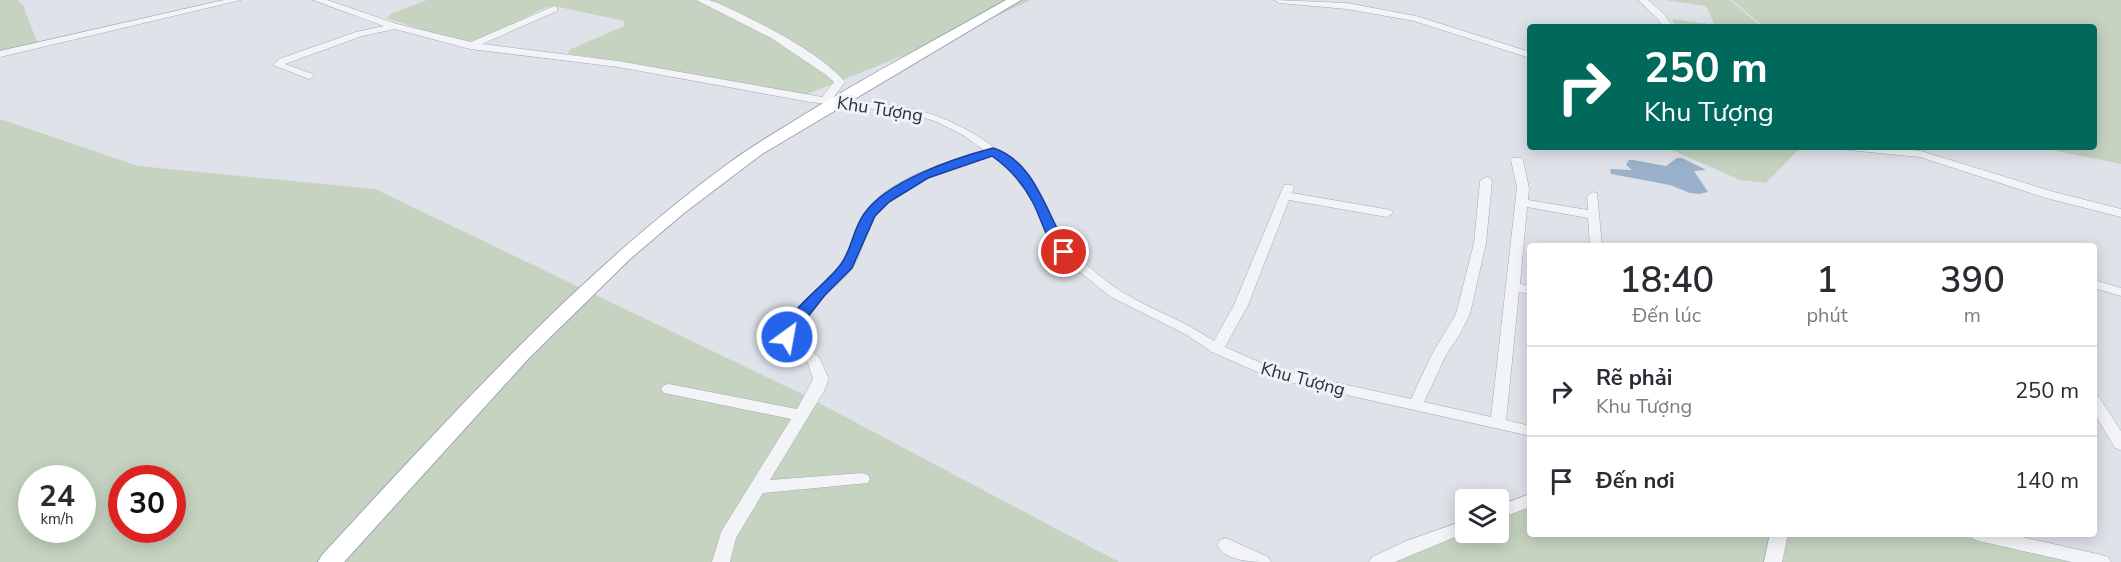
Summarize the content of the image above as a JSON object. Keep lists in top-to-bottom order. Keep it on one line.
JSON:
{"streets":{"street":["Khu Tượng"]},"page":{"turn":["250 m","Khu Tượng"],"eta":["18:40","Đến lúc","1","phút","390","m"],"list":[{"name":"Rẽ phải","note":"Khu Tượng","value":"250 m"},{"name":"Đến nơi","value":"140 m"}],"speed":"24 km/h","limit":"30"}}
